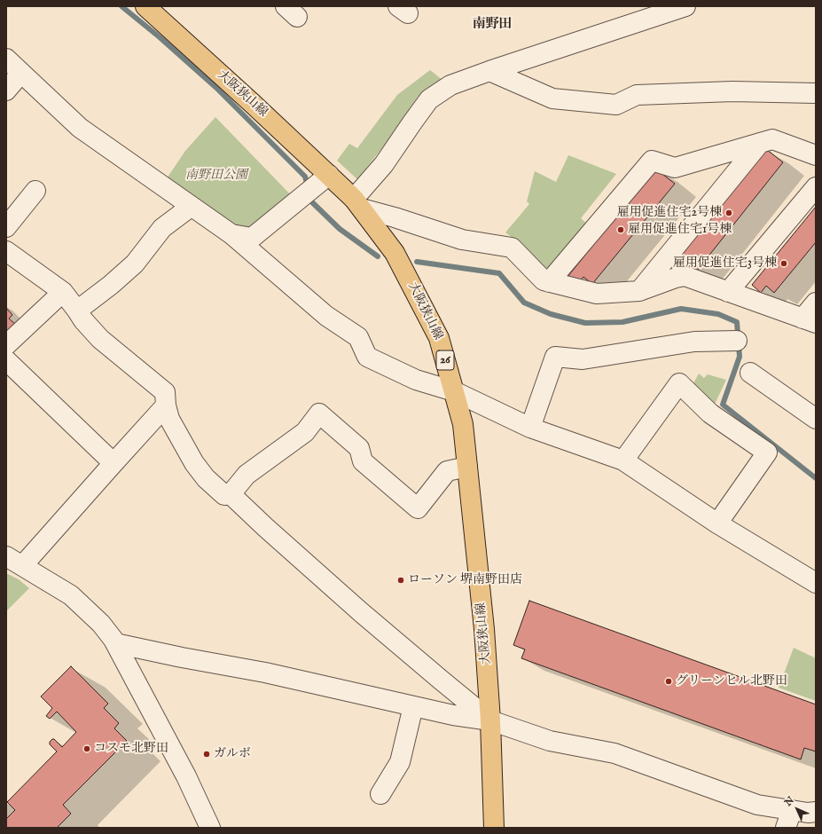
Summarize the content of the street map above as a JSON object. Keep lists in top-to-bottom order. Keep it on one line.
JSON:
{"streets":{"main road":["大阪狭山線","26"]},"districts":["南野田"],"parks":["南野田公園"],"places":["雇用促進住宅2号棟","雇用促進住宅1号棟","雇用促進住宅3号棟","ローソン 堺南野田店","グリーンヒル北野田","コスモ北野田","ガルボ"],"north":"top left"}
